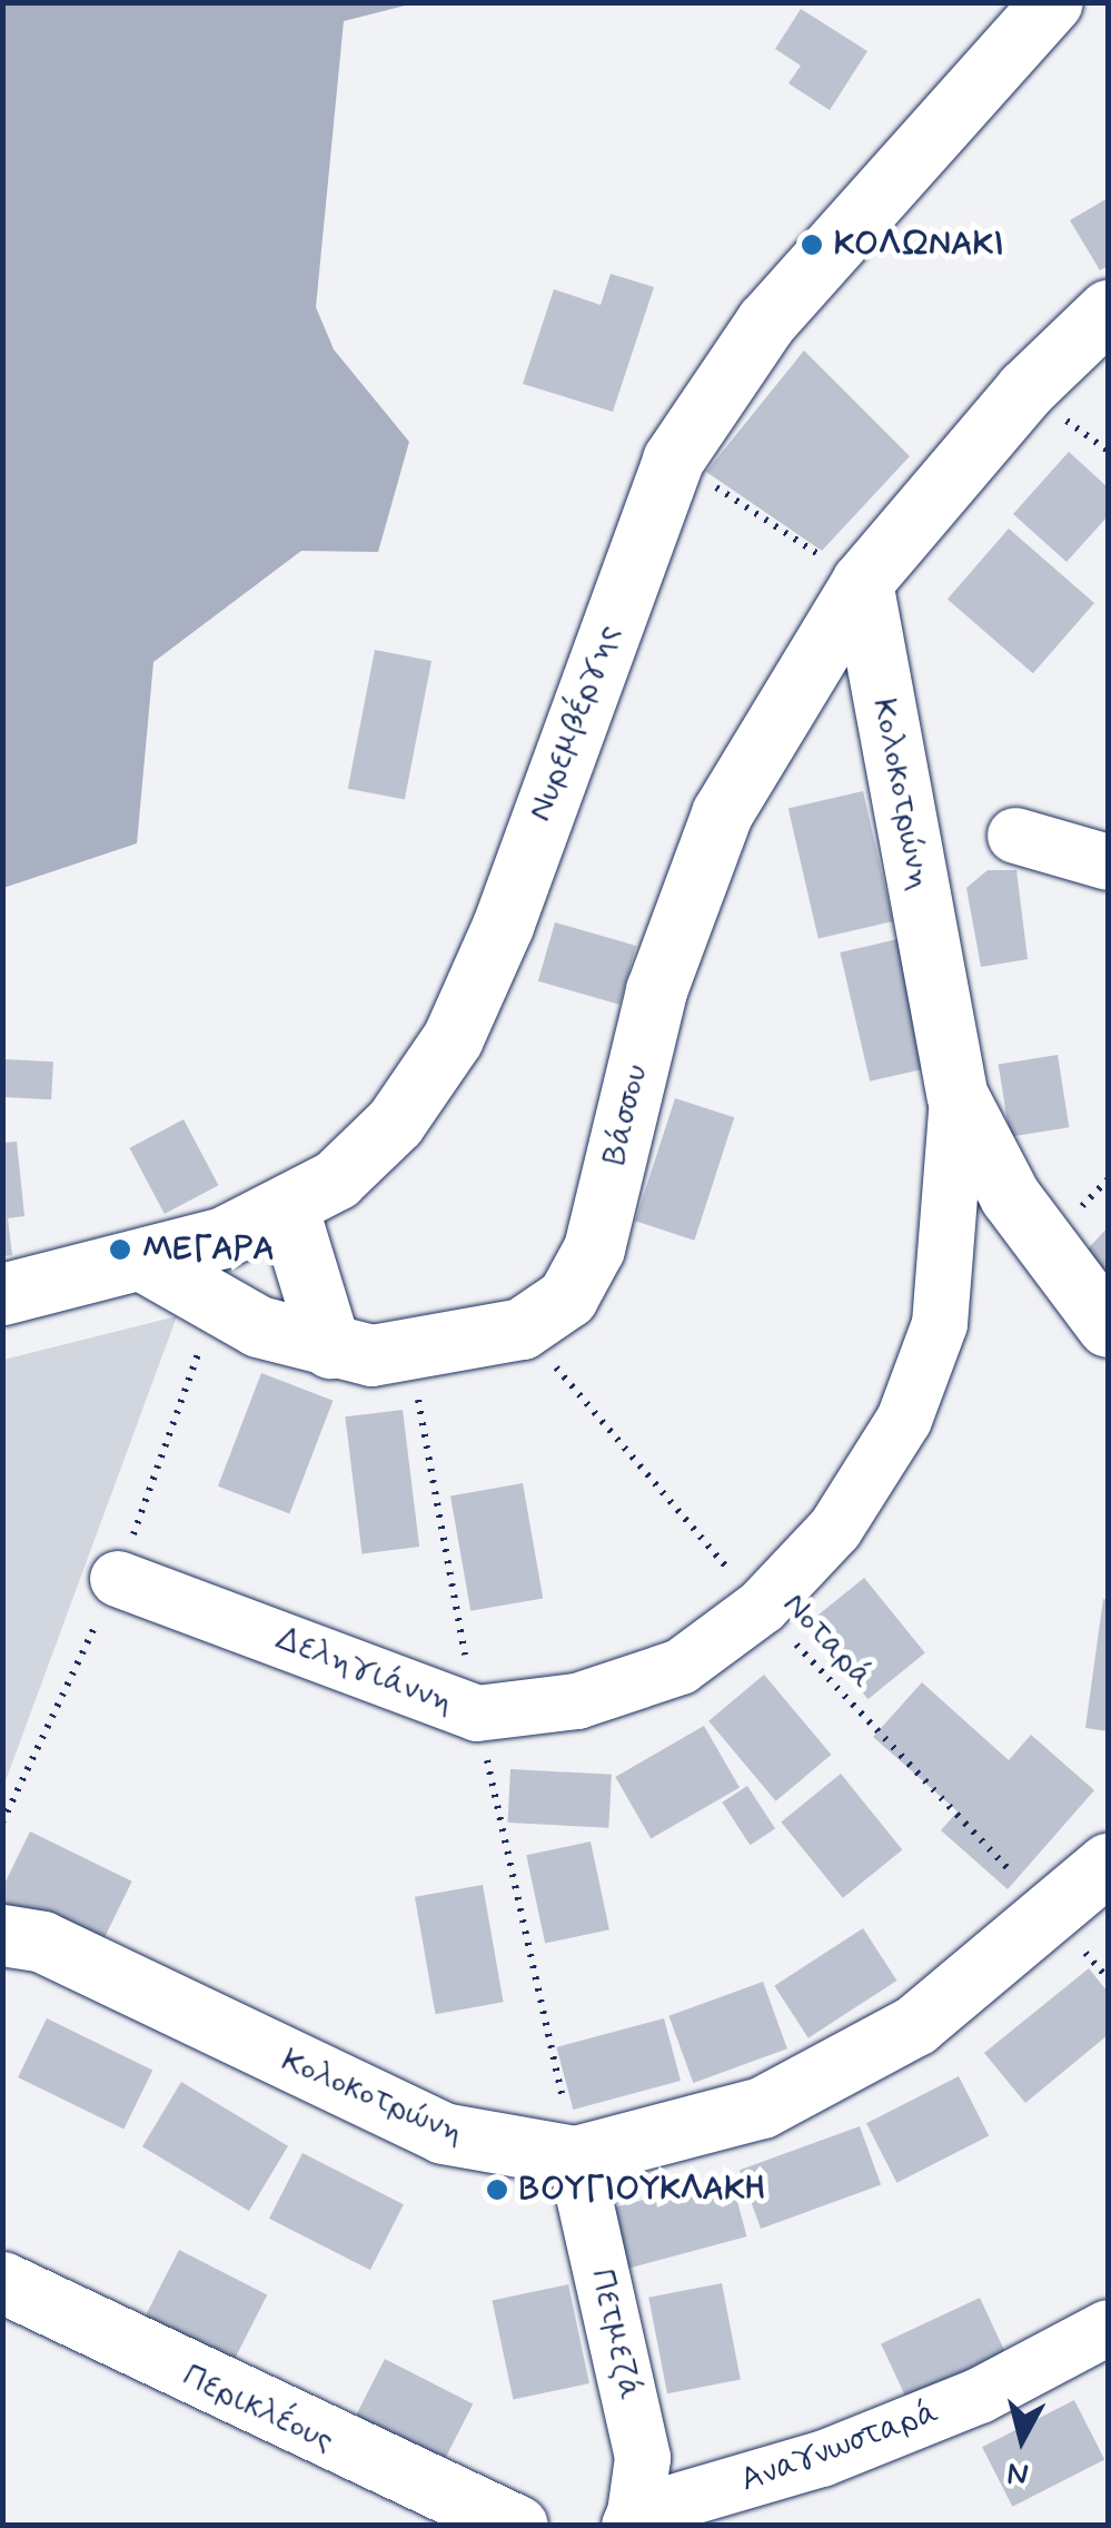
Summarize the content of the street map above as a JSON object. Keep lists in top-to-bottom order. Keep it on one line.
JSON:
{"streets":{"street":["Νυρεμβέργης","Κολοκοτρώνη","Βάσσου","Δεληγιάννη","Πετμεζά","Περικλέους","Αναγνωσταρά"],"path":["Νοταρά"]},"crossings":[["Νυρεμβέργης","Βάσσου"],["Κολοκοτρώνη","Βάσσου"],["Κολοκοτρώνη","Νοταρά"],["Κολοκοτρώνη","Δεληγιάννη"],["Κολοκοτρώνη","Πετμεζά"],["Βάσσου","Νοταρά"],["Νοταρά","Δεληγιάννη"],["Πετμεζά","Αναγνωσταρά"]],"places":["ΚΟΛΩΝΑΚΙ","ΜΕΓΑΡΑ","ΒΟΥΓΙΟΥΚΛΑΚΗ"],"north":"bottom"}
